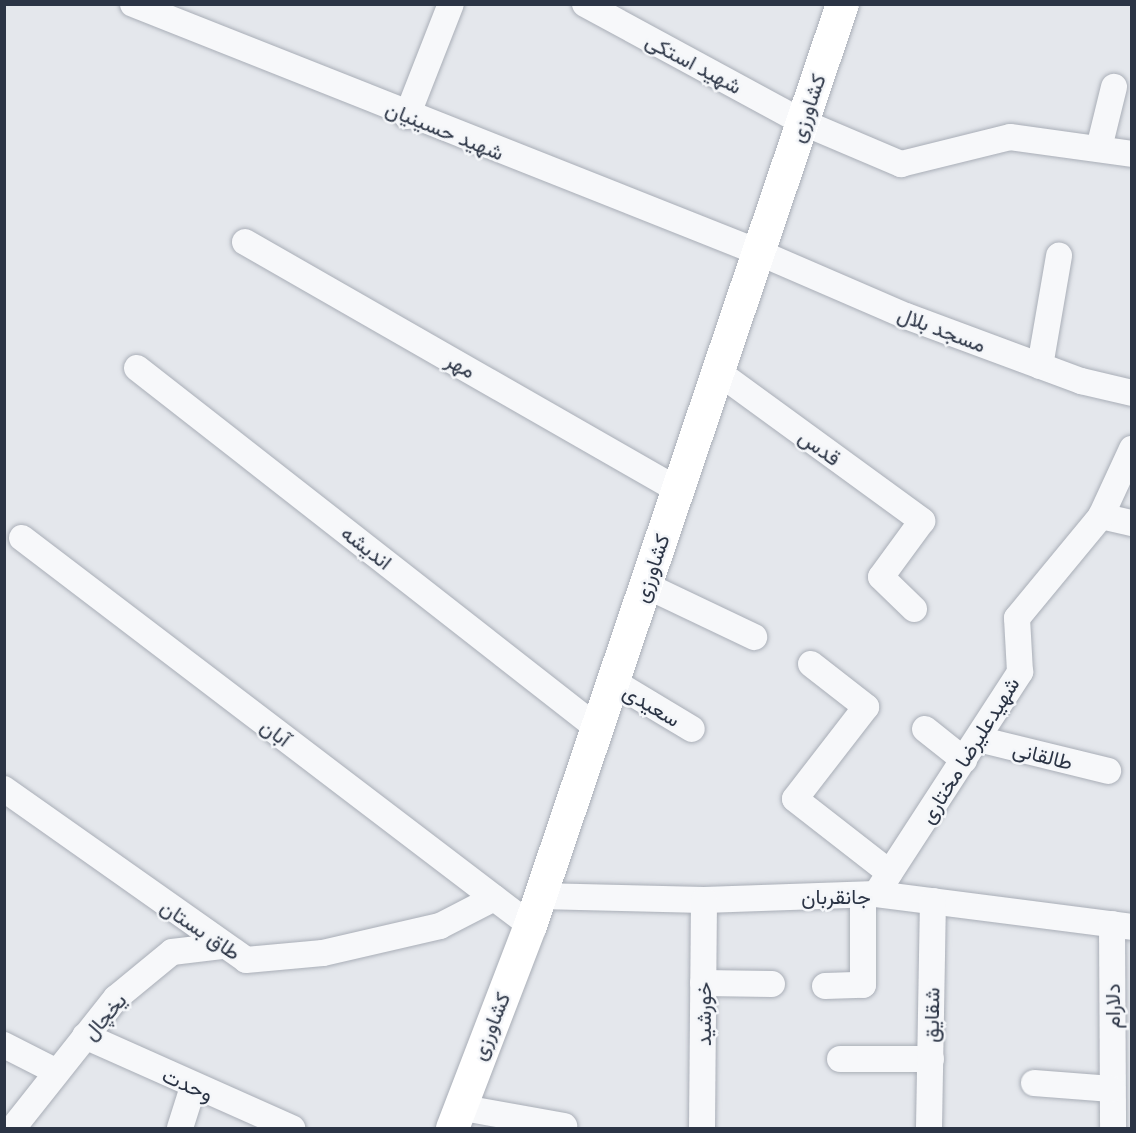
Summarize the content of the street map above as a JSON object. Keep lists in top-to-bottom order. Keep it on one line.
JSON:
{"streets":{"street":["شهید استکی","کشاورزی","شهید حسینیان","مسجد بلال","مهر","قدس","اندیشه","سعیدی","آبان","شهیدعلیرضا مختاری","طالقانی","جانقربان","طاق بستان","دلارام","خورشید","شقایق","یخچال","وحدت"]},"crossings":[["شهید استکی","کشاورزی"],["کشاورزی","شهید حسینیان"],["کشاورزی","مسجد بلال"],["کشاورزی","مهر"],["کشاورزی","قدس"],["کشاورزی","اندیشه"],["کشاورزی","سعیدی"],["کشاورزی","آبان"],["کشاورزی","جانقربان"],["شهید حسینیان","مسجد بلال"],["آبان","جانقربان"],["آبان","طاق بستان"],["شهیدعلیرضا مختاری","طالقانی"],["شهیدعلیرضا مختاری","جانقربان"],["جانقربان","دلارام"],["جانقربان","خورشید"],["جانقربان","شقایق"],["طاق بستان","یخچال"],["یخچال","وحدت"]]}
